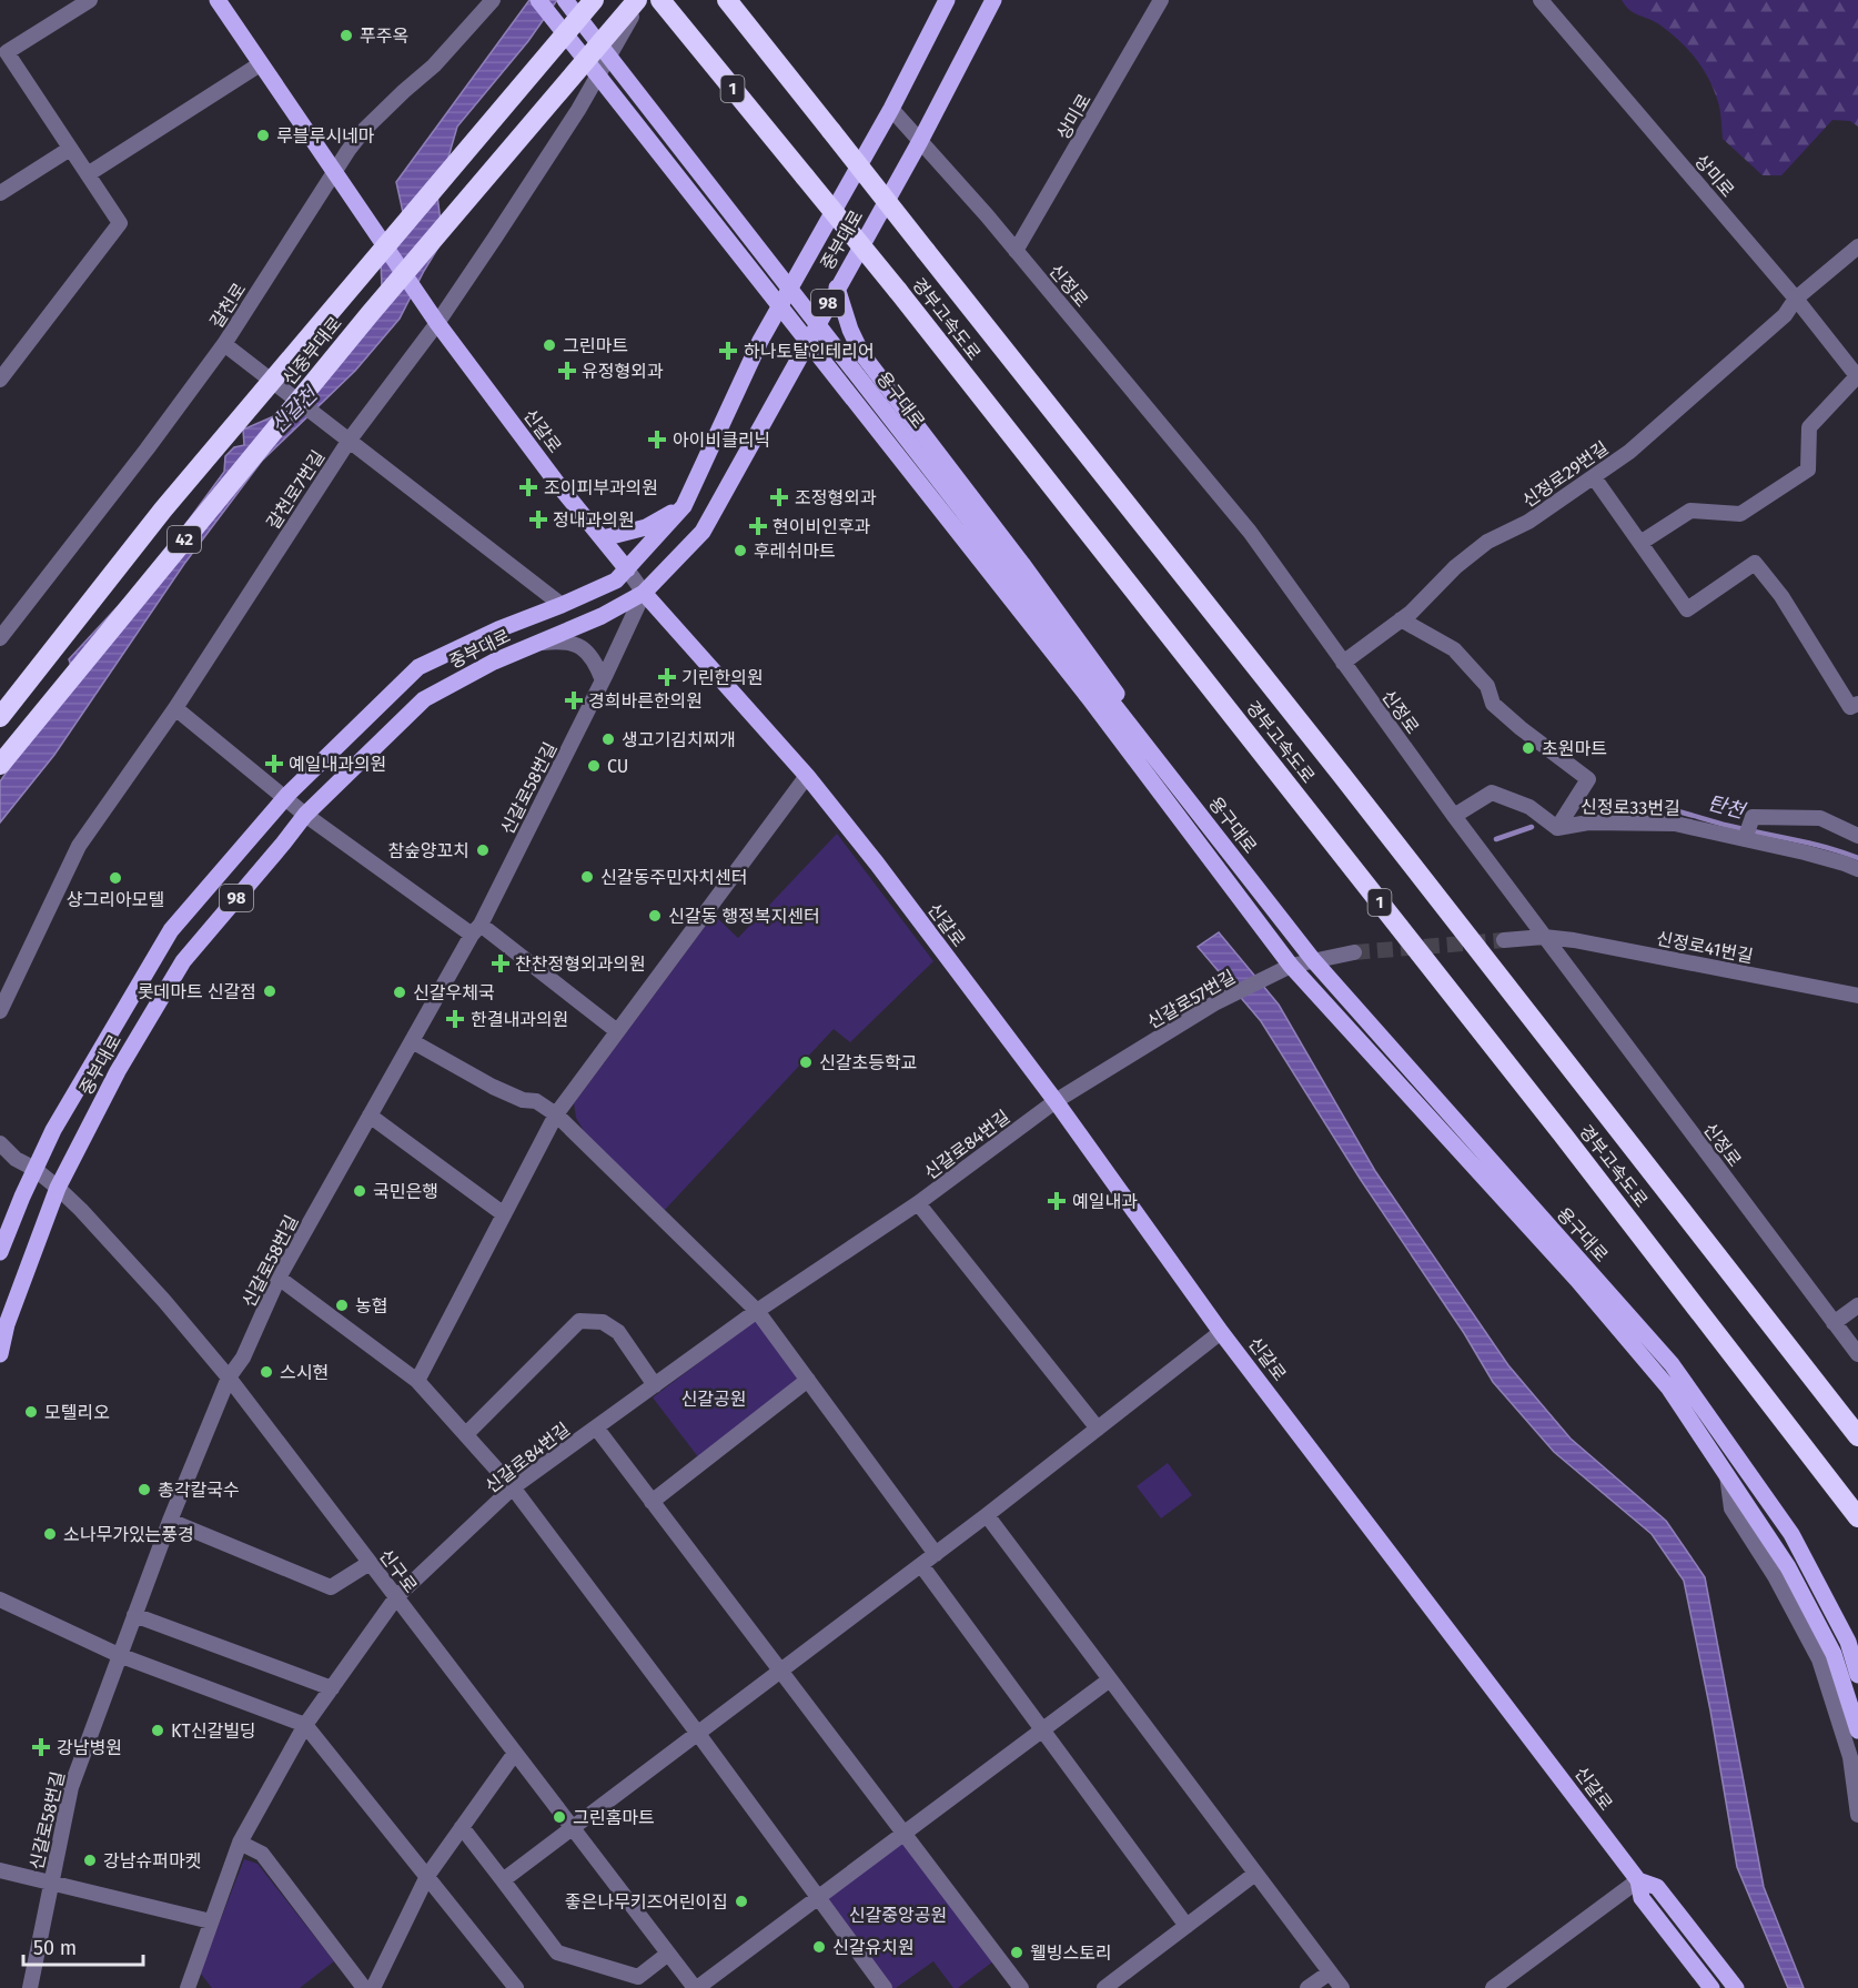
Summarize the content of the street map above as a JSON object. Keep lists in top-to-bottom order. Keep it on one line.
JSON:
{"streets":{"highway":["1","경부고속도로","신중부대로","42"],"main road":["중부대로","98","용구대로","신갈로"],"street":["상미로","신정로","갈천로","신정로29번길","갈천로7번길","신갈로58번길","신정로33번길","신정로41번길","신갈로57번길","신갈로84번길","신구로"]},"crossings":[["상미로","신정로"],["상미로","신정로29번길"],["중부대로","신정로"],["중부대로","신갈로"],["중부대로","신갈로58번길"],["중부대로","신구로"],["신정로","신정로29번길"],["신정로","신정로33번길"],["신정로","신정로41번길"],["갈천로","신갈로"],["신중부대로","갈천로7번길"],["용구대로","신갈로57번길"],["신갈로","갈천로7번길"],["신갈로","신갈로58번길"],["신갈로","신갈로57번길"],["신갈로","신갈로84번길"],["신갈로58번길","신구로"],["신갈로57번길","신갈로84번길"],["신갈로84번길","신구로"]],"water":["신갈천","탄천"],"parks":["신갈공원","신갈중앙공원"],"places":{"other":["푸주옥","루블루시네마","그린마트","후레쉬마트","생고기김치찌개","초원마트","CU","참숲양꼬치","신갈동주민자치센터","샹그리아모텔","신갈동 행정복지센터","롯데마트 신갈점","신갈우체국","신갈초등학교","국민은행","농협","스시현","모텔리오","총각칼국수","소나무가있는풍경","KT신갈빌딩","그린홈마트","강남슈퍼마켓","좋은나무키즈어린이집","신갈유치원","웰빙스토리"],"health":["하나토탈인테리어","유정형외과","아이비클리닉","조이피부과의원","조정형외과","정내과의원","현이비인후과","기린한의원","경희바른한의원","예일내과의원","찬찬정형외과의원","한결내과의원","예일내과","강남병원"]},"scale_bar":"50 m"}
